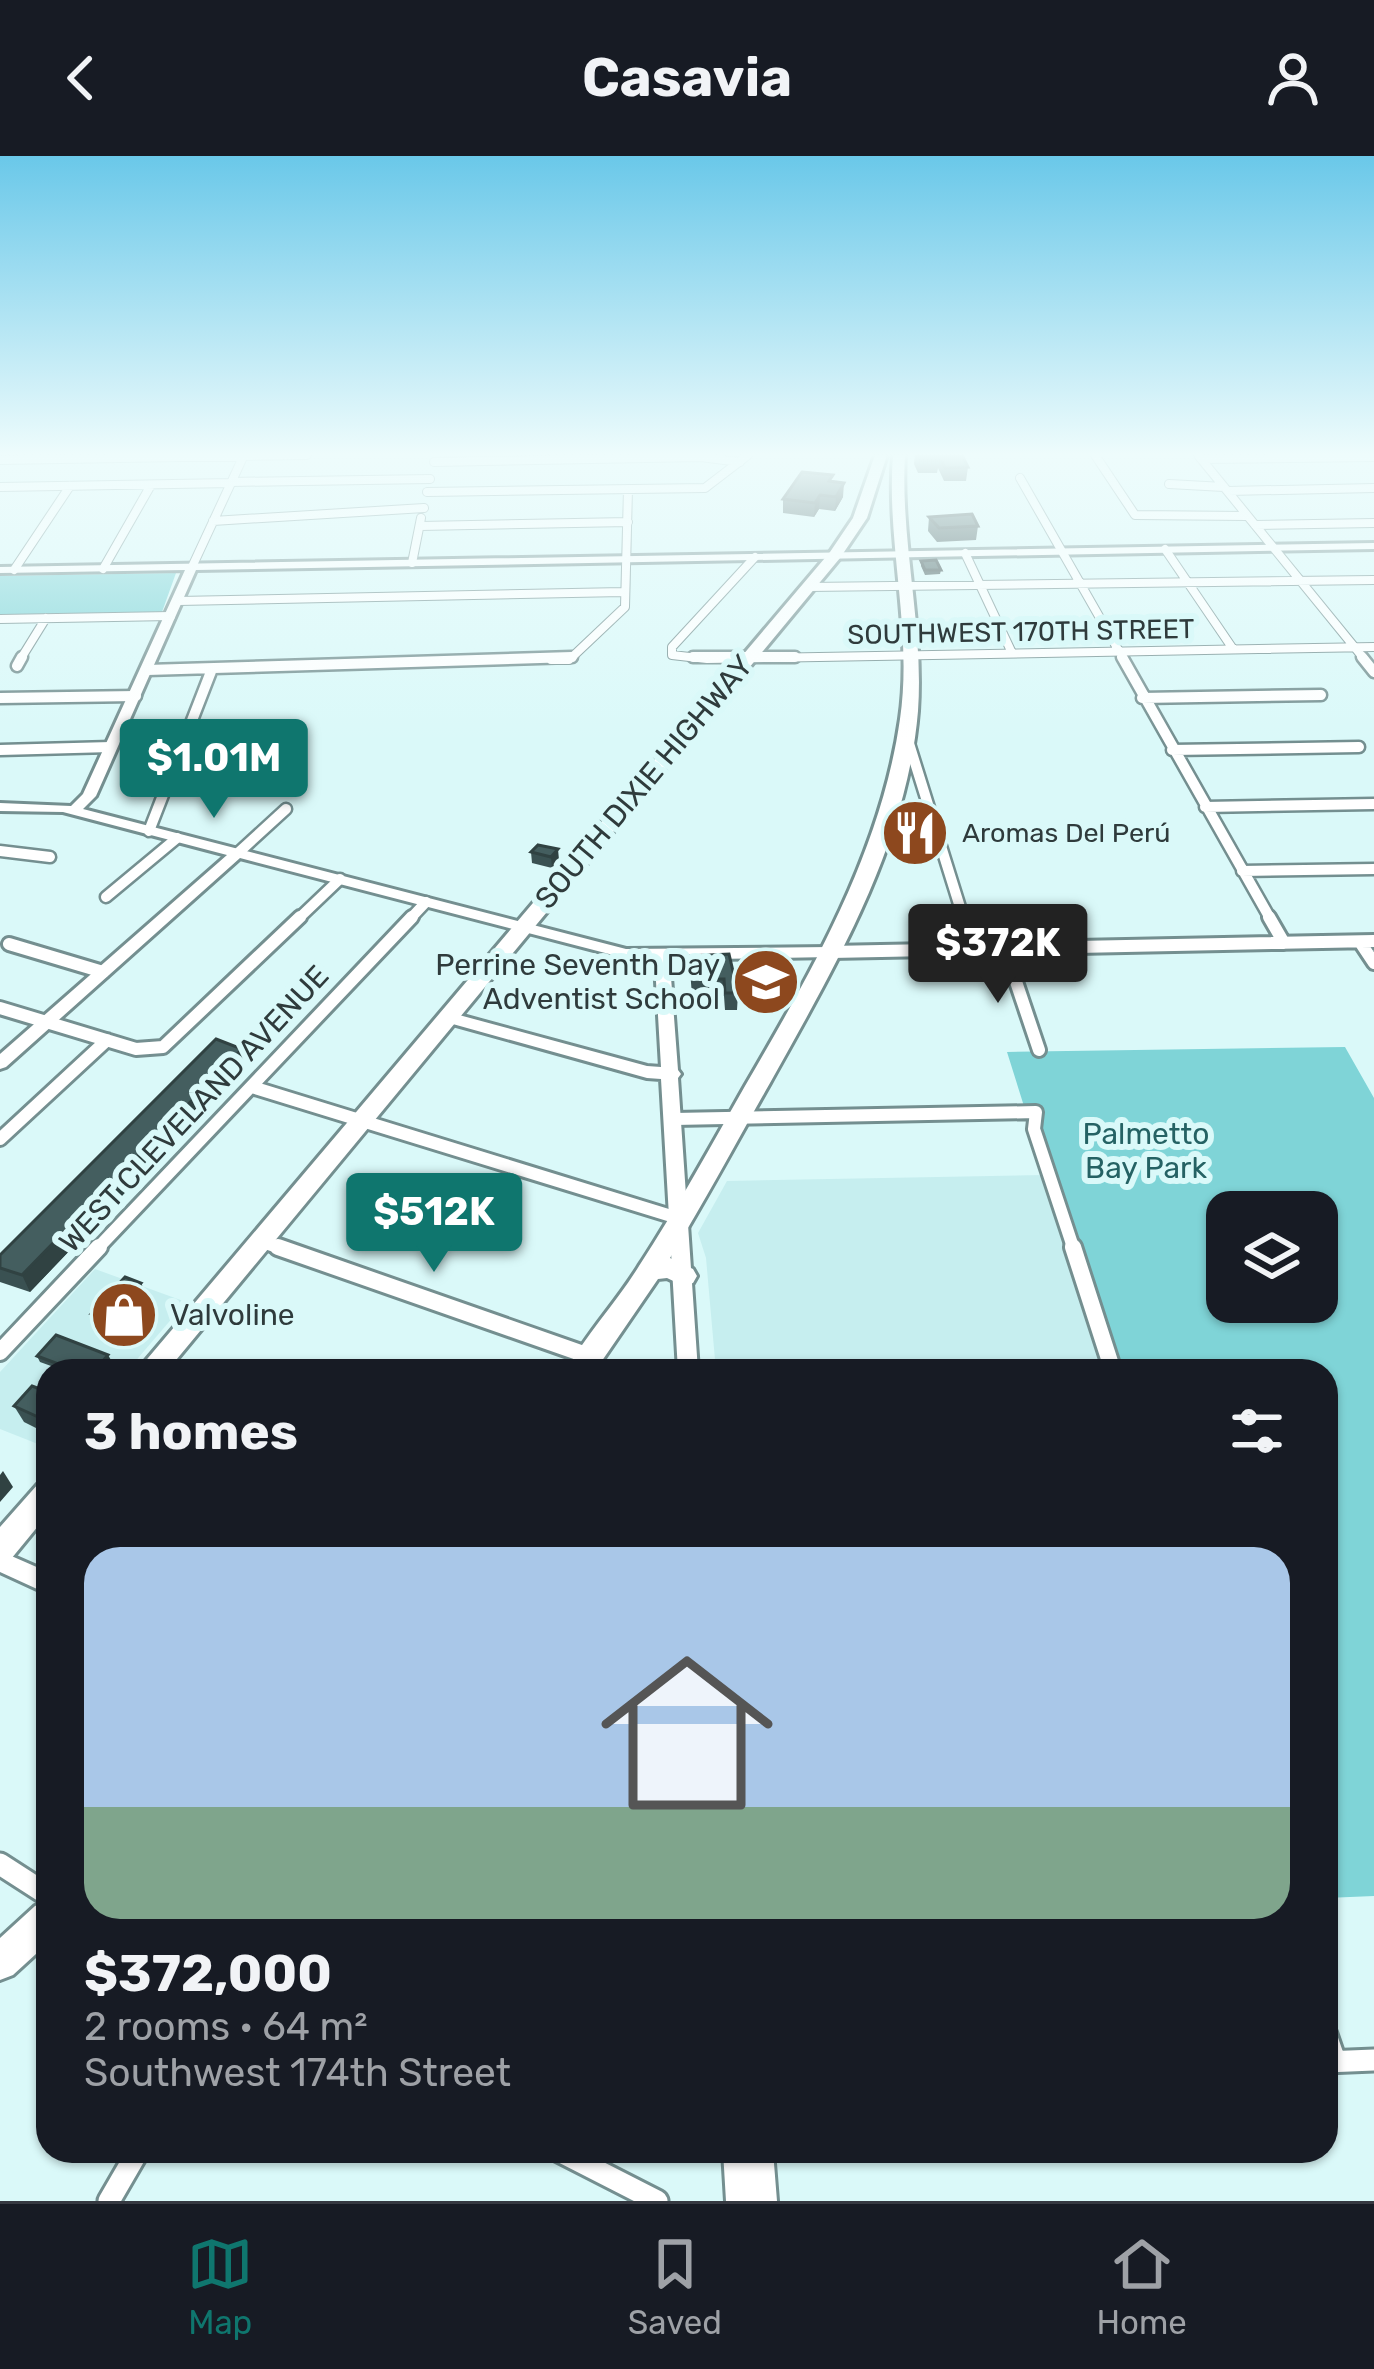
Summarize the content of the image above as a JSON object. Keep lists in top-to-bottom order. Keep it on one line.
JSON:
{"streets":{"highway":["SOUTH DIXIE HIGHWAY"],"street":["SOUTHWEST 170TH STREET","WEST CLEVELAND AVENUE"]},"crossings":[["SOUTHWEST 170TH STREET","SOUTH DIXIE HIGHWAY"]],"parks":["Palmetto Bay Park"],"places":{"restaurant":["Aromas Del Perú"],"school or university":["Perrine Seventh Day Adventist School"],"shop":["Valvoline"]},"page":{"header":"Casavia","price":["$1.01M","$372K","$512K"],"heading":"3 homes","list":[{"name":"$372,000","note":"2 rooms · 64 m² · Southwest 174th Street"}],"tabs":["Map","Saved","Home"]}}
